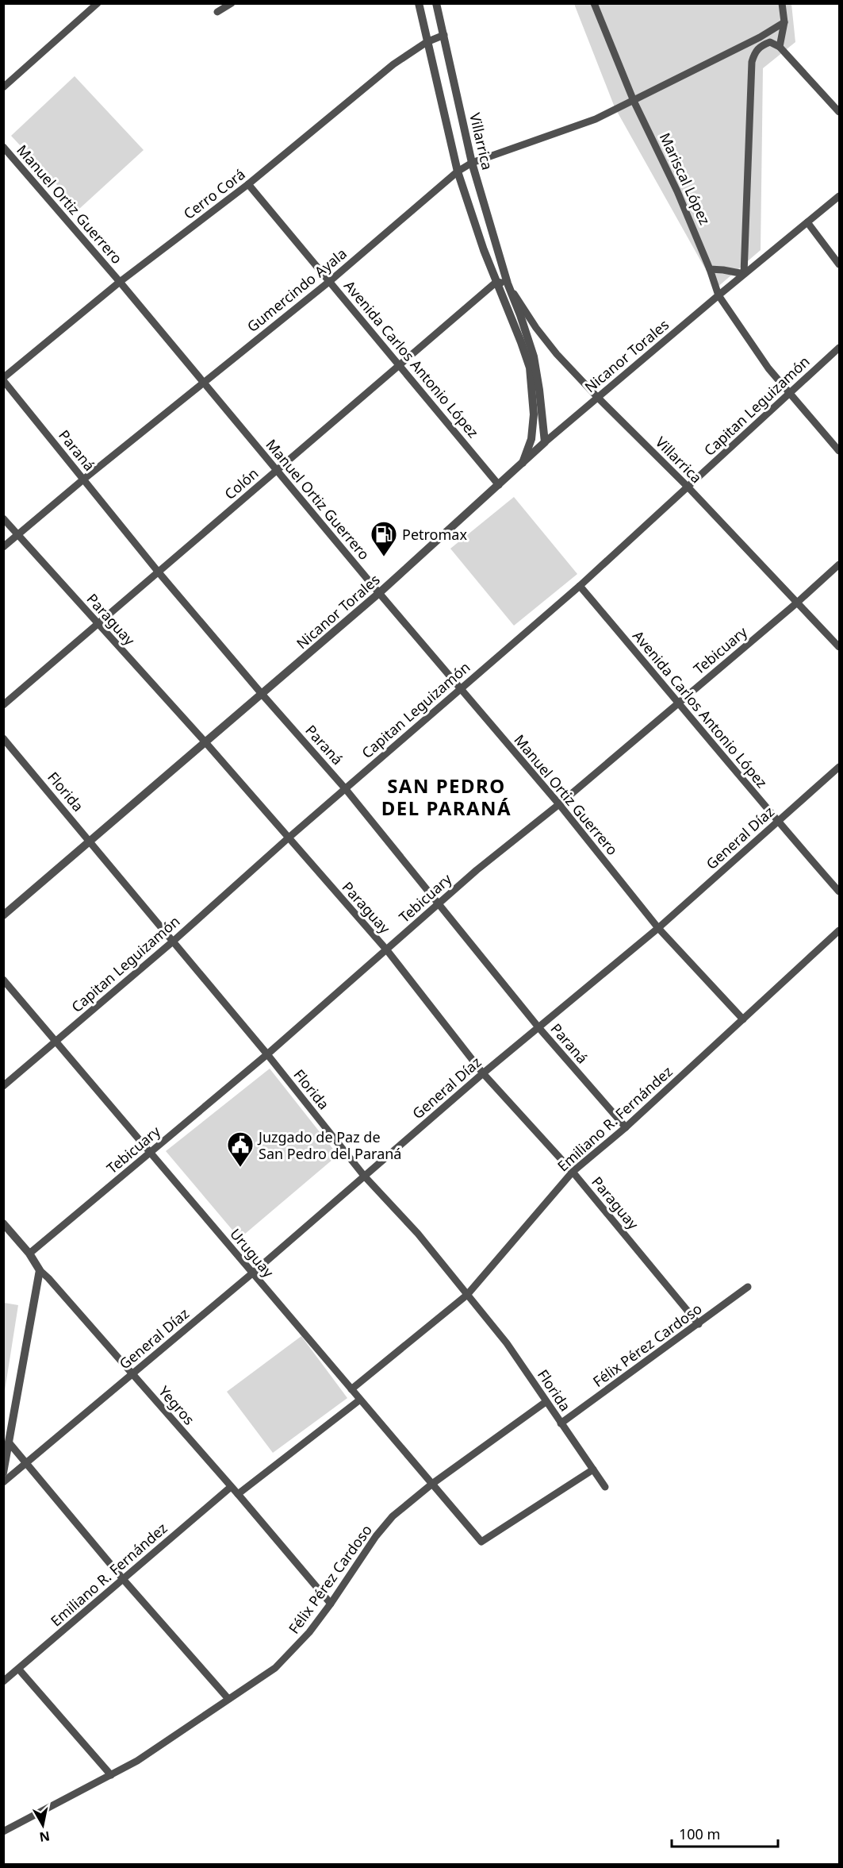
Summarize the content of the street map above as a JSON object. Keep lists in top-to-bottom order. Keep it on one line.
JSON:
{"streets":{"street":["Villarrica","Mariscal López","Cerro Corá","Manuel Ortiz Guerrero","Gumercindo Ayala","Nicanor Torales","Avenida Carlos Antonio López","Capitan Leguizamón","Paraná","Colón","Paraguay","Tebicuary","Florida","General Díaz","Emiliano R. Fernández","Uruguay","Félix Pérez Cardoso","Yegros"]},"crossings":[["Villarrica","Cerro Corá"],["Villarrica","Gumercindo Ayala"],["Villarrica","Nicanor Torales"],["Villarrica","Capitan Leguizamón"],["Villarrica","Colón"],["Villarrica","Tebicuary"],["Mariscal López","Gumercindo Ayala"],["Mariscal López","Nicanor Torales"],["Mariscal López","Capitan Leguizamón"],["Cerro Corá","Manuel Ortiz Guerrero"],["Cerro Corá","Avenida Carlos Antonio López"],["Cerro Corá","Paraná"],["Manuel Ortiz Guerrero","Gumercindo Ayala"],["Manuel Ortiz Guerrero","Nicanor Torales"],["Manuel Ortiz Guerrero","Capitan Leguizamón"],["Manuel Ortiz Guerrero","Colón"],["Manuel Ortiz Guerrero","Tebicuary"],["Manuel Ortiz Guerrero","General Díaz"],["Manuel Ortiz Guerrero","Emiliano R. Fernández"],["Gumercindo Ayala","Avenida Carlos Antonio López"],["Gumercindo Ayala","Paraná"],["Gumercindo Ayala","Paraguay"],["Nicanor Torales","Avenida Carlos Antonio López"],["Nicanor Torales","Paraná"],["Nicanor Torales","Paraguay"],["Nicanor Torales","Florida"],["Avenida Carlos Antonio López","Capitan Leguizamón"],["Avenida Carlos Antonio López","Colón"],["Avenida Carlos Antonio López","Tebicuary"],["Avenida Carlos Antonio López","General Díaz"],["Capitan Leguizamón","Paraná"],["Capitan Leguizamón","Paraguay"],["Capitan Leguizamón","Florida"],["Capitan Leguizamón","Uruguay"],["Paraná","Colón"],["Paraná","Tebicuary"],["Paraná","General Díaz"],["Paraná","Emiliano R. Fernández"],["Colón","Paraguay"],["Paraguay","Tebicuary"],["Paraguay","General Díaz"],["Paraguay","Emiliano R. Fernández"],["Paraguay","Félix Pérez Cardoso"],["Tebicuary","Florida"],["Tebicuary","Uruguay"],["Tebicuary","Yegros"],["Florida","General Díaz"],["Florida","Emiliano R. Fernández"],["Florida","Uruguay"],["Florida","Félix Pérez Cardoso"],["General Díaz","Uruguay"],["General Díaz","Yegros"],["Emiliano R. Fernández","Uruguay"],["Emiliano R. Fernández","Yegros"],["Uruguay","Félix Pérez Cardoso"],["Félix Pérez Cardoso","Yegros"]],"districts":["SAN PEDRO DEL PARANÁ"],"places":{"fuel station":["Petromax"],"public building":["Juzgado de Paz de San Pedro del Paraná"]},"scale_bar":"100 m","north":"bottom"}
